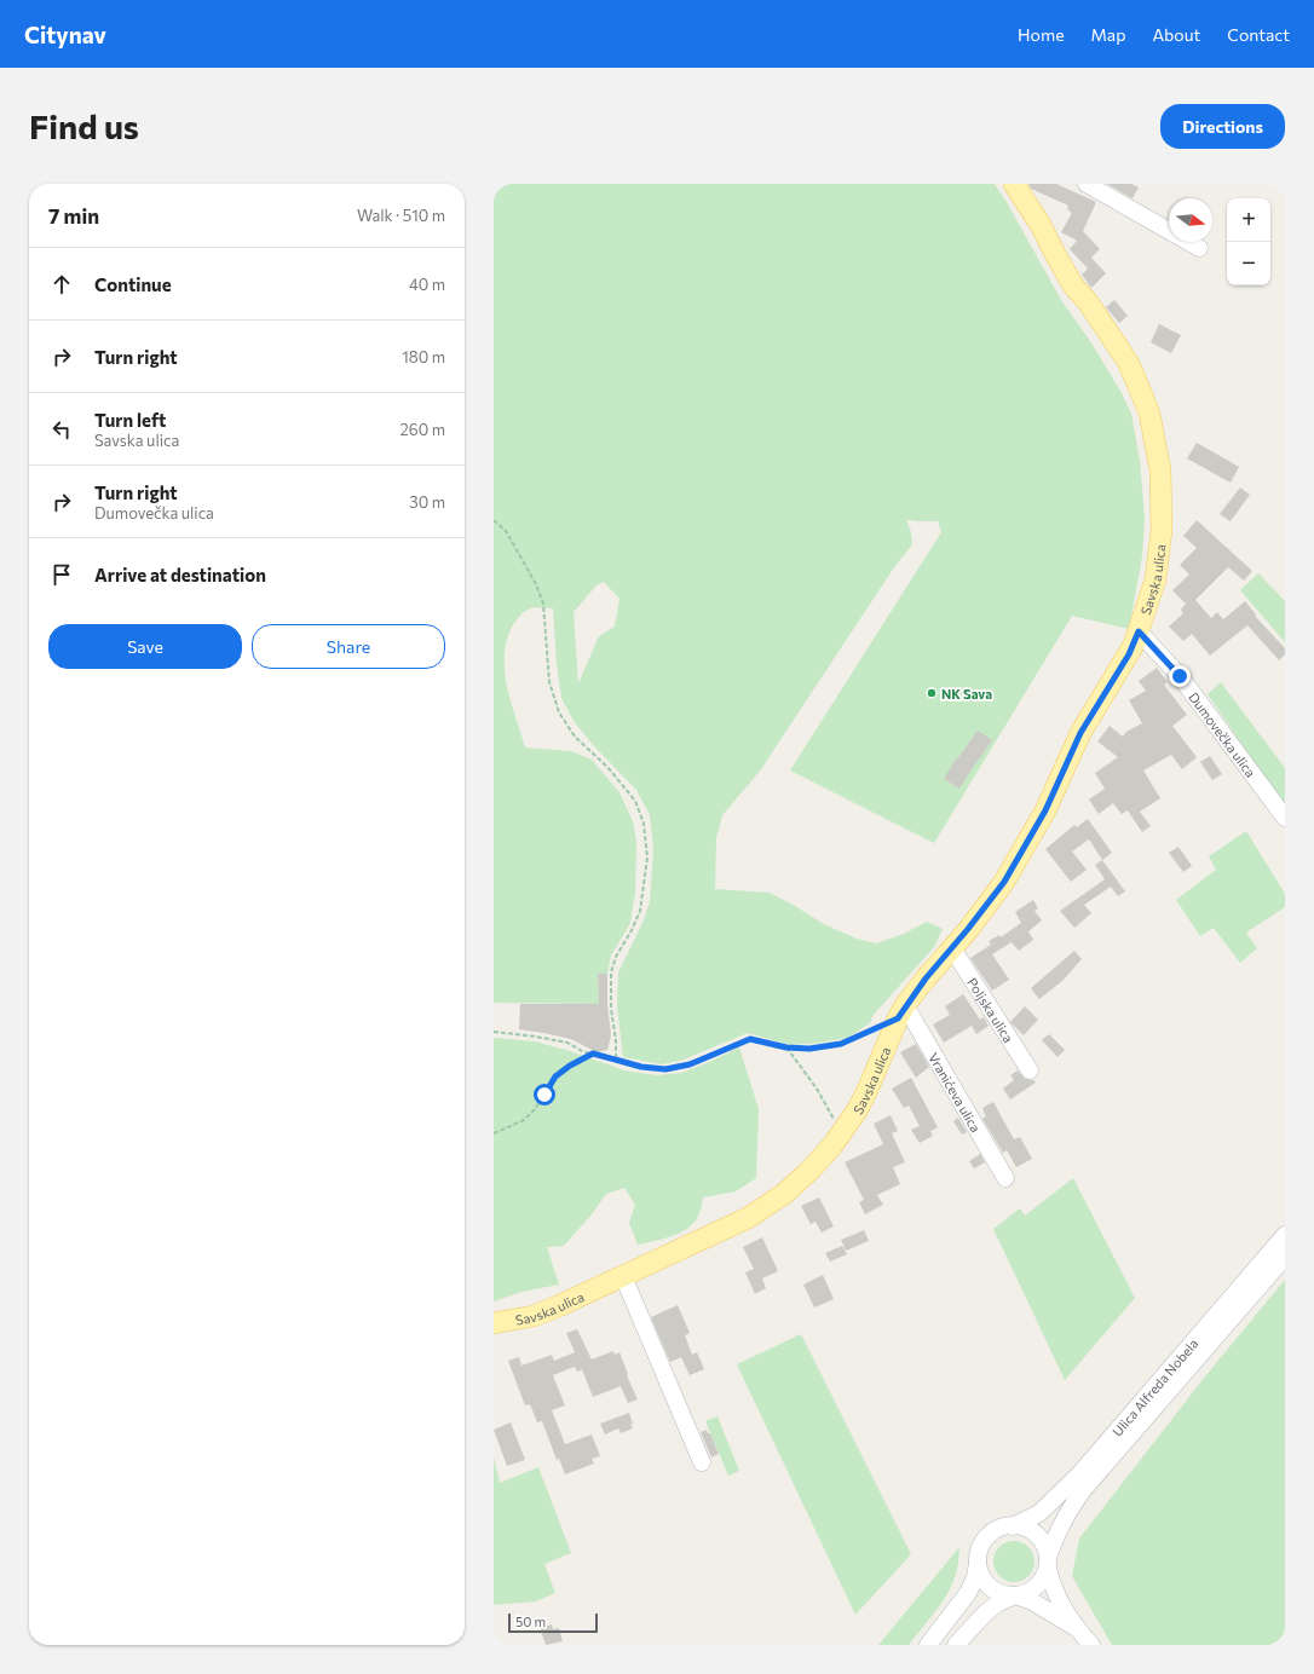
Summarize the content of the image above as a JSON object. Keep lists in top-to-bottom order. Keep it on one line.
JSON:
{"streets":{"main road":["Savska ulica"],"street":["Dumovečka ulica","Poljska ulica","Vranićeva ulica","Ulica Alfreda Nobela"]},"crossings":[["Savska ulica","Dumovečka ulica"],["Savska ulica","Poljska ulica"],["Savska ulica","Vranićeva ulica"]],"places":["NK Sava"],"scale_bar":"50 m","north":"right","page":{"header":"Citynav","nav":["Home","Map","About","Contact"],"buttons":["Directions",["Save","Share"]],"title":"Find us","heading":["7 min","Walk · 510 m"],"map_buttons":["+","−"],"list":[["Continue","40 m"],["Turn right","180 m"],["Turn left","Savska ulica","260 m"],["Turn right","Dumovečka ulica","30 m"],"Arrive at destination"],"scale":"50 m"}}
